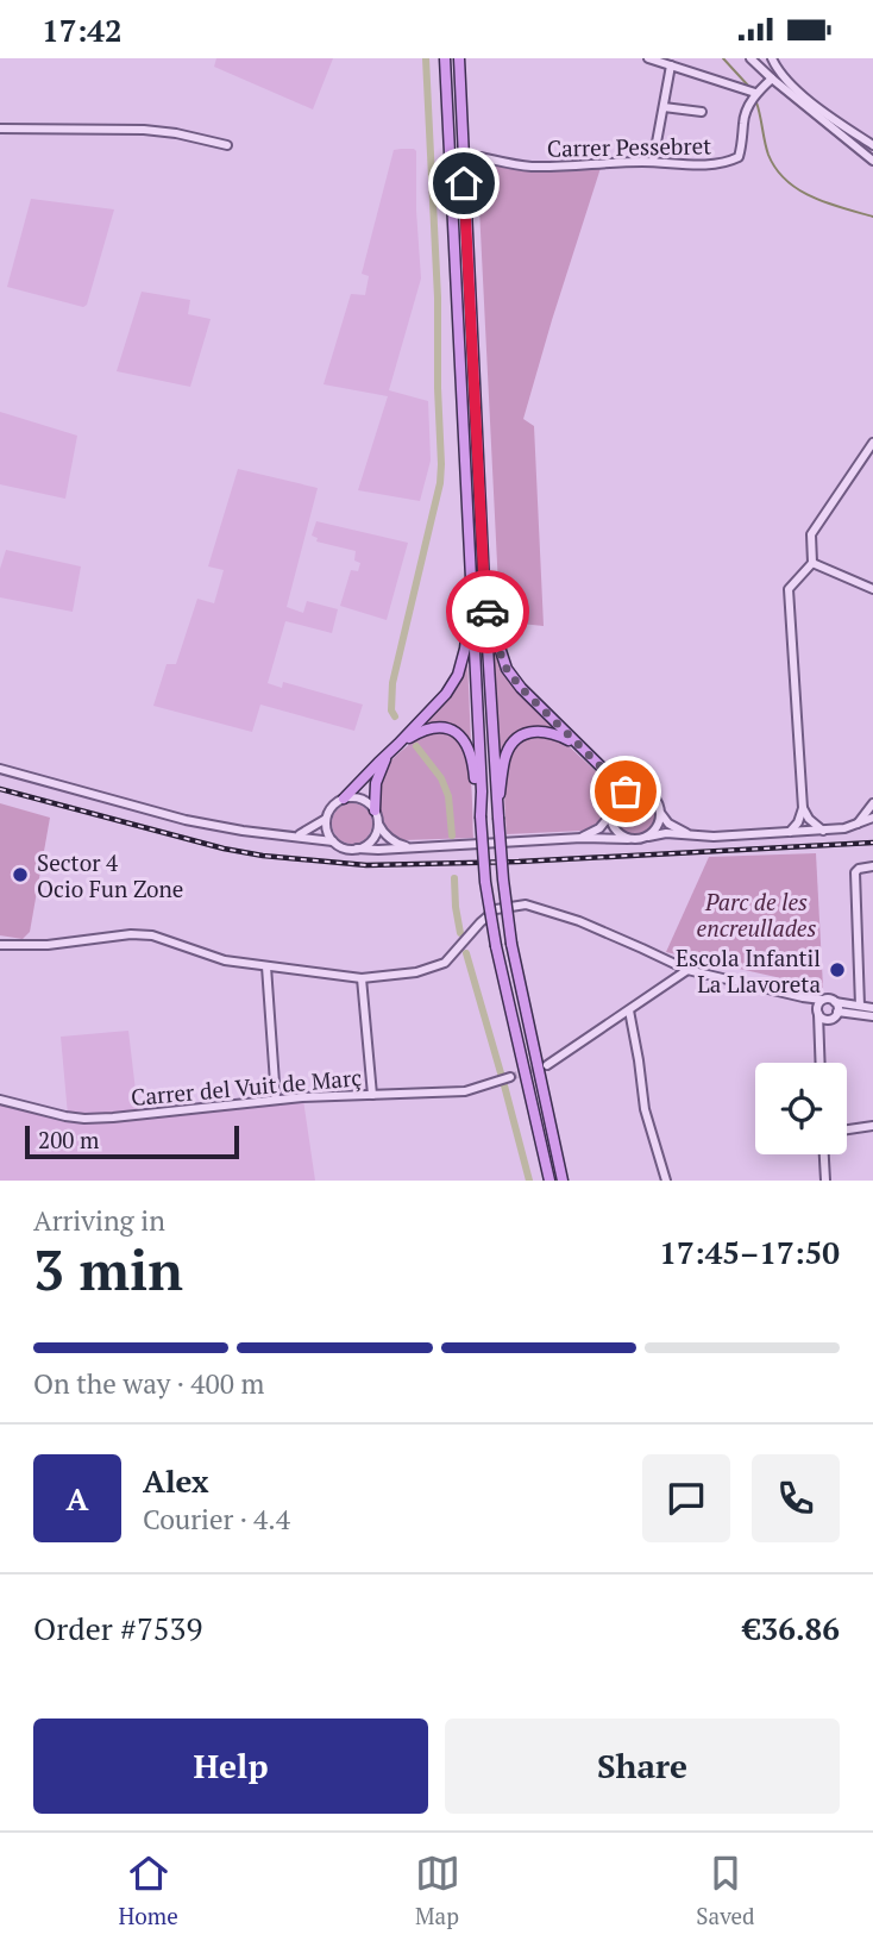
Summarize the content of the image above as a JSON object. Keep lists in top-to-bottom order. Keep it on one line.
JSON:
{"streets":{"street":["Carrer Pessebret","Carrer del Vuit de Març"]},"parks":["Parc de les encreullades"],"places":["Sector 4 Ocio Fun Zone","Escola Infantil La Llavoreta"],"scale_bar":"200 m","page":{"status":"17:42","scale":"200 m","heading":["3 min","Arriving in","17:45–17:50"],"panel":["Alex","Courier · 4.4","Order #7539","€36.86"],"bar":"On the way · 400 m","round":"A","buttons":["Help","Share"],"tabs":["Home","Map","Saved"]}}
